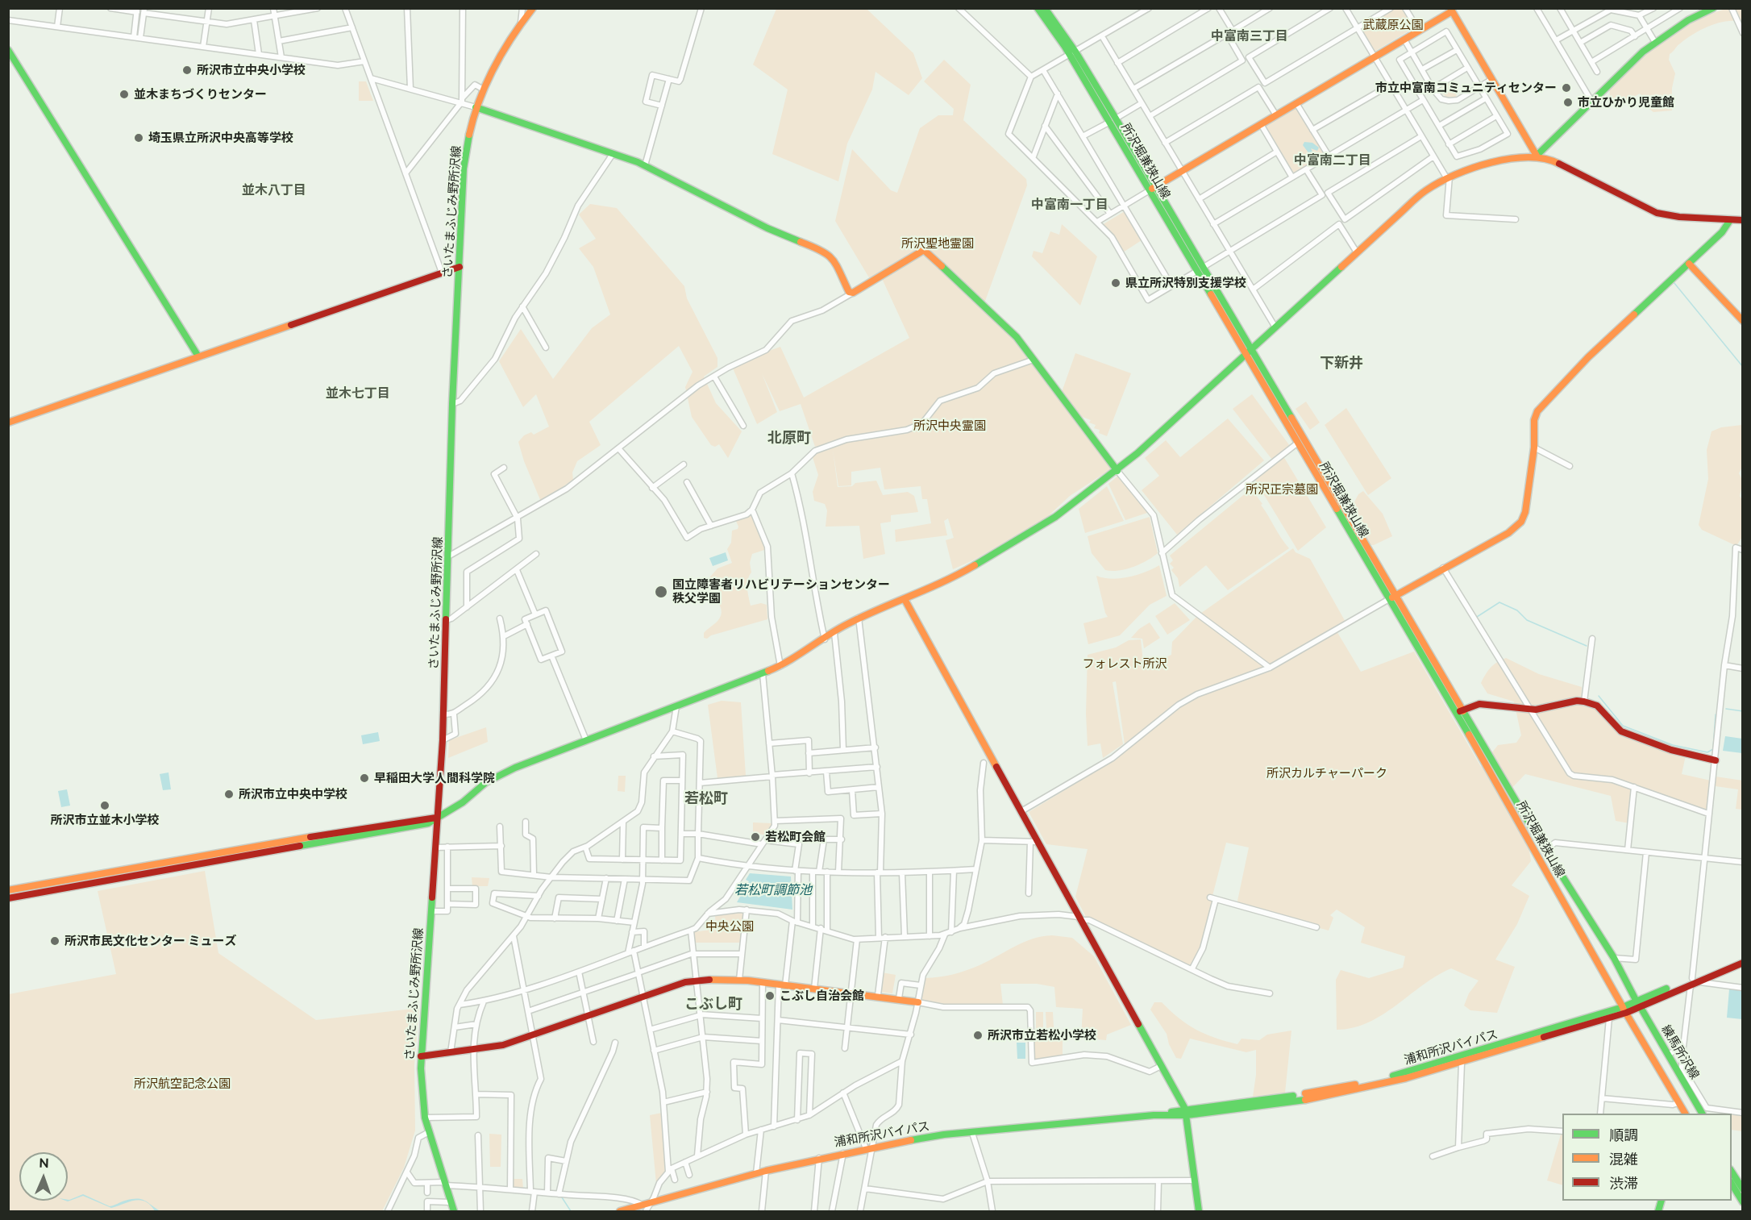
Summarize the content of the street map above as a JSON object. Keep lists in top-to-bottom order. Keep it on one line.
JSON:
{"streets":{"main road":["所沢堀兼狭山線","さいたまふじみ野所沢線","浦和所沢バイパス","練馬所沢線"]},"crossings":[["所沢堀兼狭山線","浦和所沢バイパス"],["所沢堀兼狭山線","練馬所沢線"],["浦和所沢バイパス","練馬所沢線"]],"districts":["中富南三丁目","中富南二丁目","並木八丁目","中富南一丁目","下新井","並木七丁目","北原町","若松町","こぶし町"],"water":["若松町調節池"],"parks":["武蔵原公園","所沢聖地霊園","所沢中央霊園","所沢正宗墓園","フォレスト所沢","所沢カルチャーパーク","中央公園","所沢航空記念公園"],"places":["所沢市立中央小学校","市立中富南コミュニティセンター","並木まちづくりセンター","市立ひかり児童館","埼玉県立所沢中央高等学校","県立所沢特別支援学校","国立障害者リハビリテーションセンター 秩父学園","早稲田大学人間科学院","所沢市立中央中学校","所沢市立並木小学校","若松町会館","所沢市民文化センター ミューズ","こぶし自治会館","所沢市立若松小学校"],"legend":["順調","混雑","渋滞"],"north":"top"}
